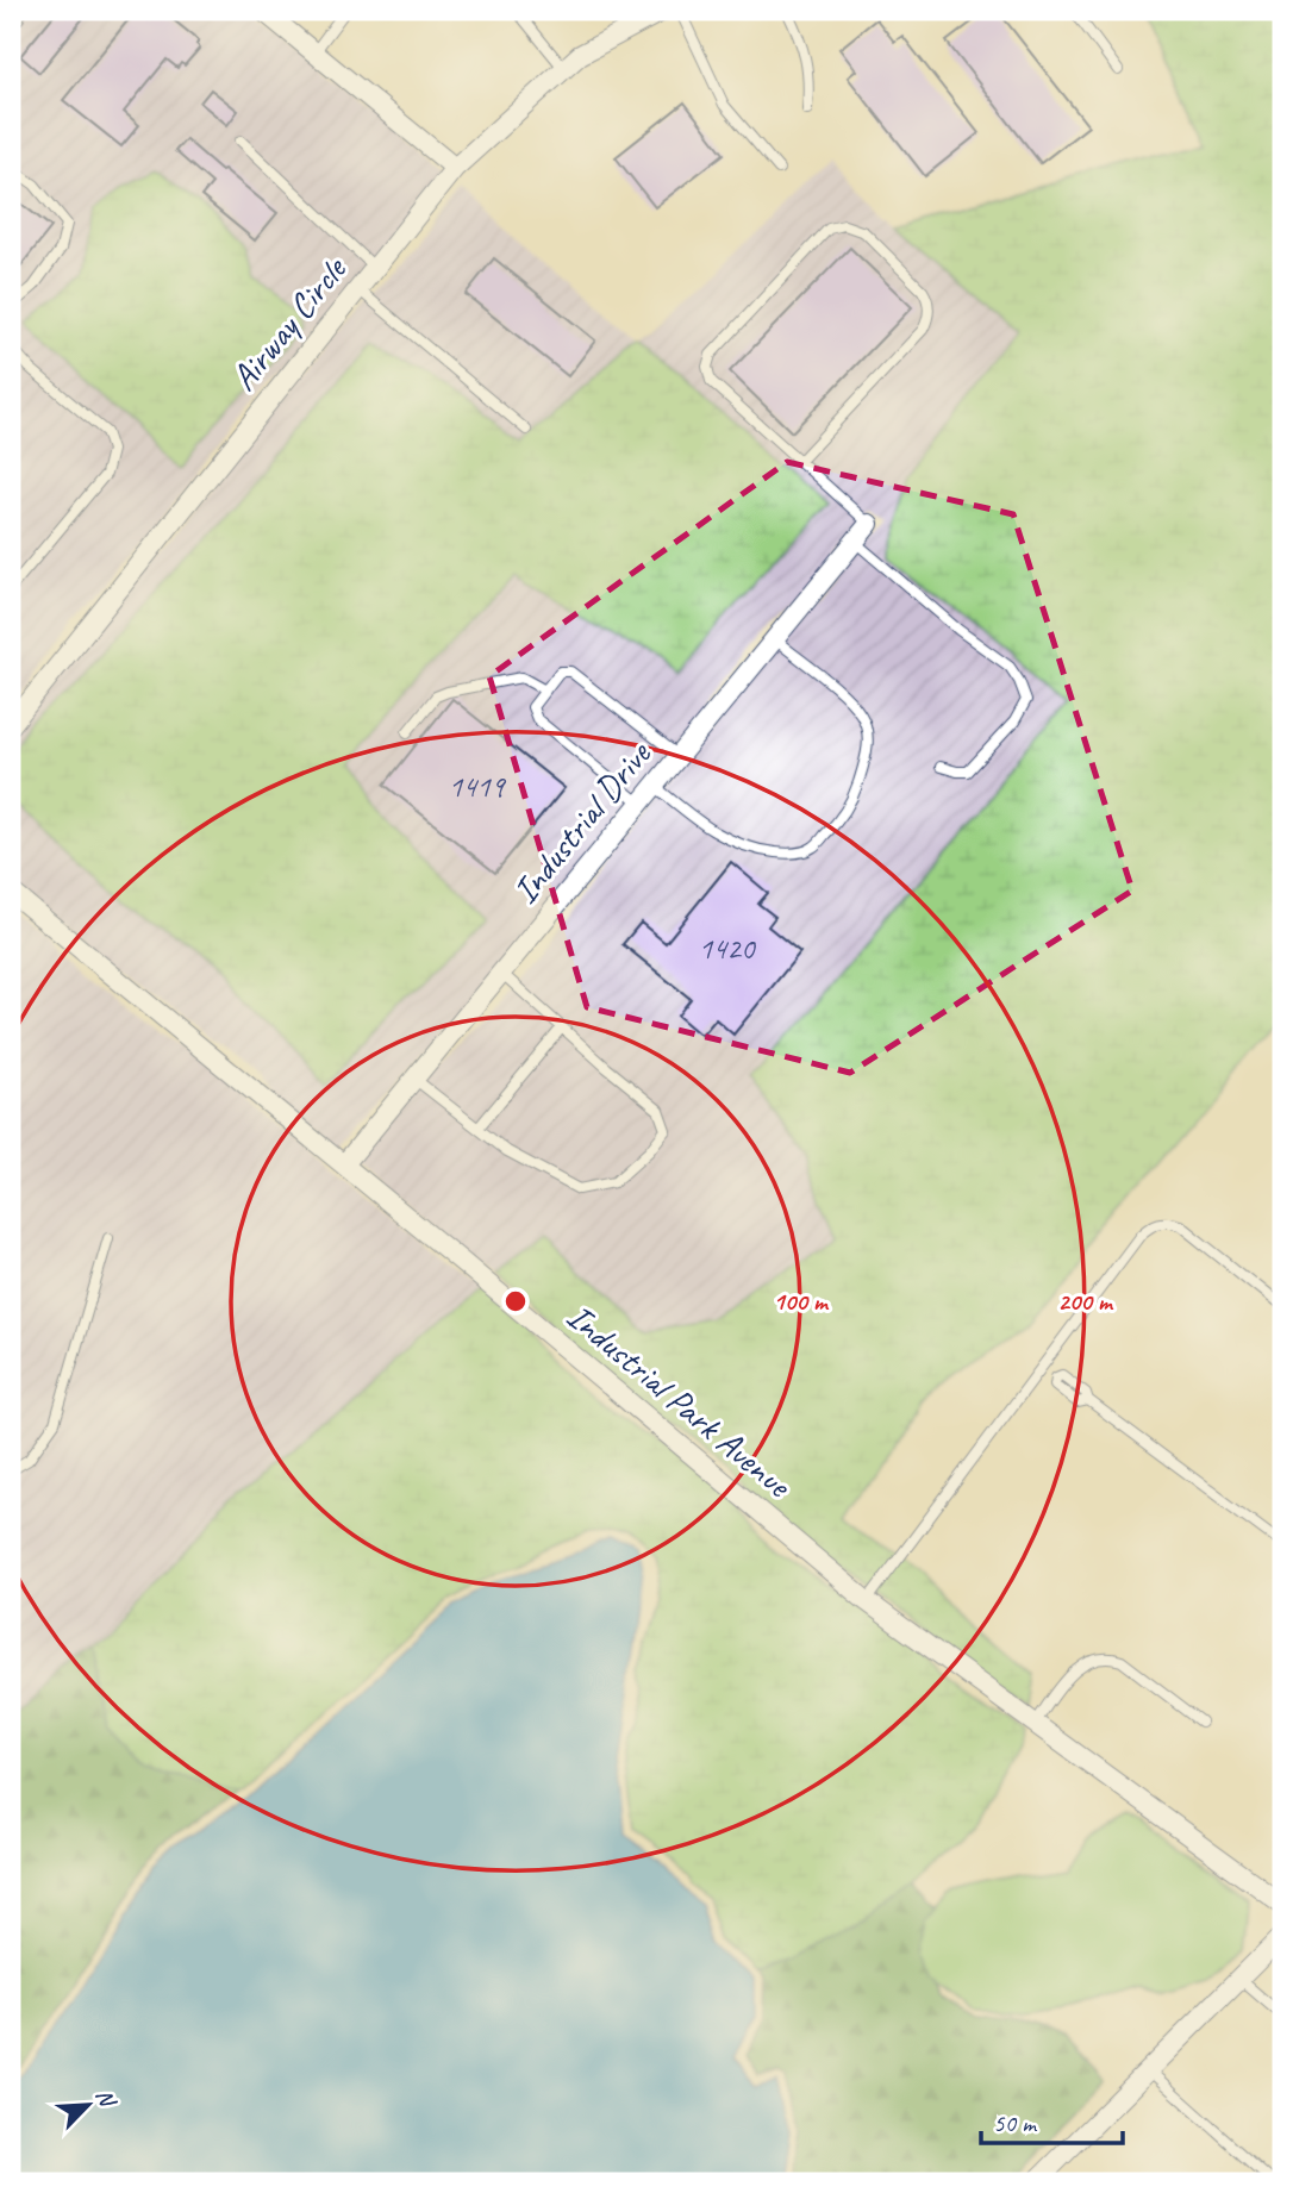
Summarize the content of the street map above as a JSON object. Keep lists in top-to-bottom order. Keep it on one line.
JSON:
{"streets":{"street":["Airway Circle","Industrial Drive","Industrial Park Avenue"]},"crossings":[["Industrial Drive","Industrial Park Avenue"]],"house_numbers":["1419","1420"],"scale_bar":"50 m","north":"top right","rings":["100 m","200 m"]}
